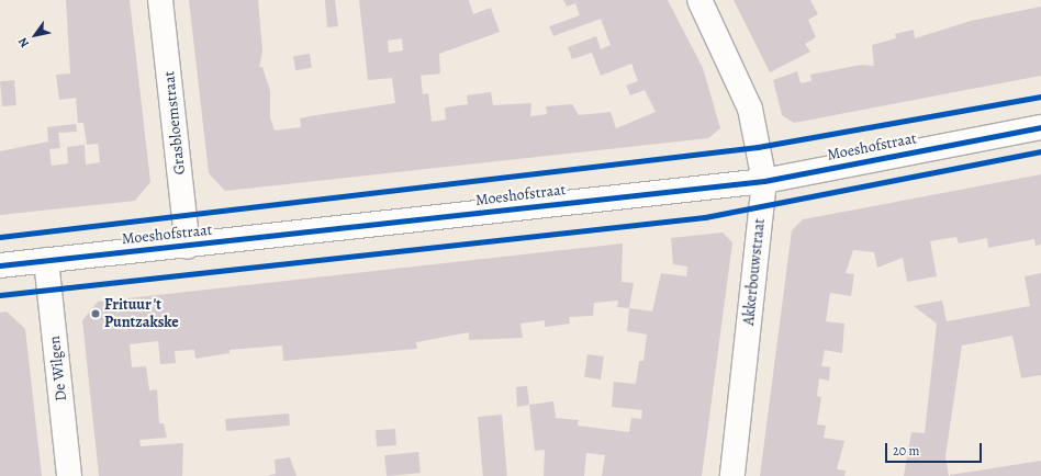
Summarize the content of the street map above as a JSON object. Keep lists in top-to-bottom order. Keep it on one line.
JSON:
{"streets":{"street":["Grasbloemstraat","Moeshofstraat","Akkerbouwstraat","De Wilgen"]},"crossings":[["Grasbloemstraat","Moeshofstraat"],["Moeshofstraat","Akkerbouwstraat"],["Moeshofstraat","De Wilgen"]],"places":["Frituur 't Puntzakske"],"scale_bar":"20 m","north":"bottom left"}
